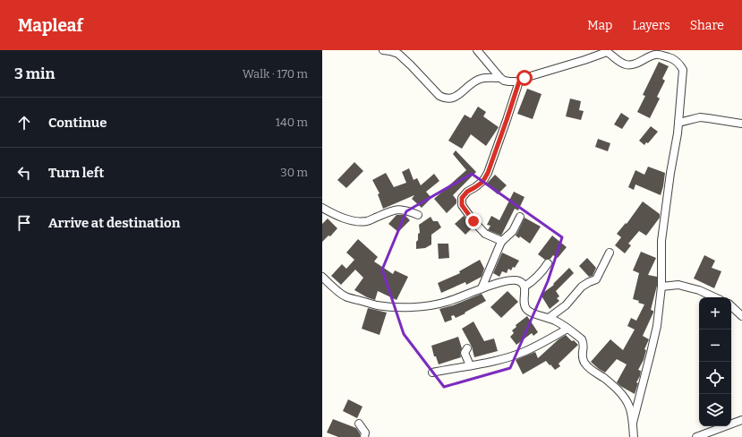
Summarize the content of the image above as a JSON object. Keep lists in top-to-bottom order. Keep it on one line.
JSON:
{"page":{"header":"Mapleaf","nav":["Map","Layers","Share"],"heading":["3 min","Walk · 170 m"],"list":[["Continue","140 m"],["Turn left","30 m"],"Arrive at destination"],"map_buttons":["+","−"]}}
